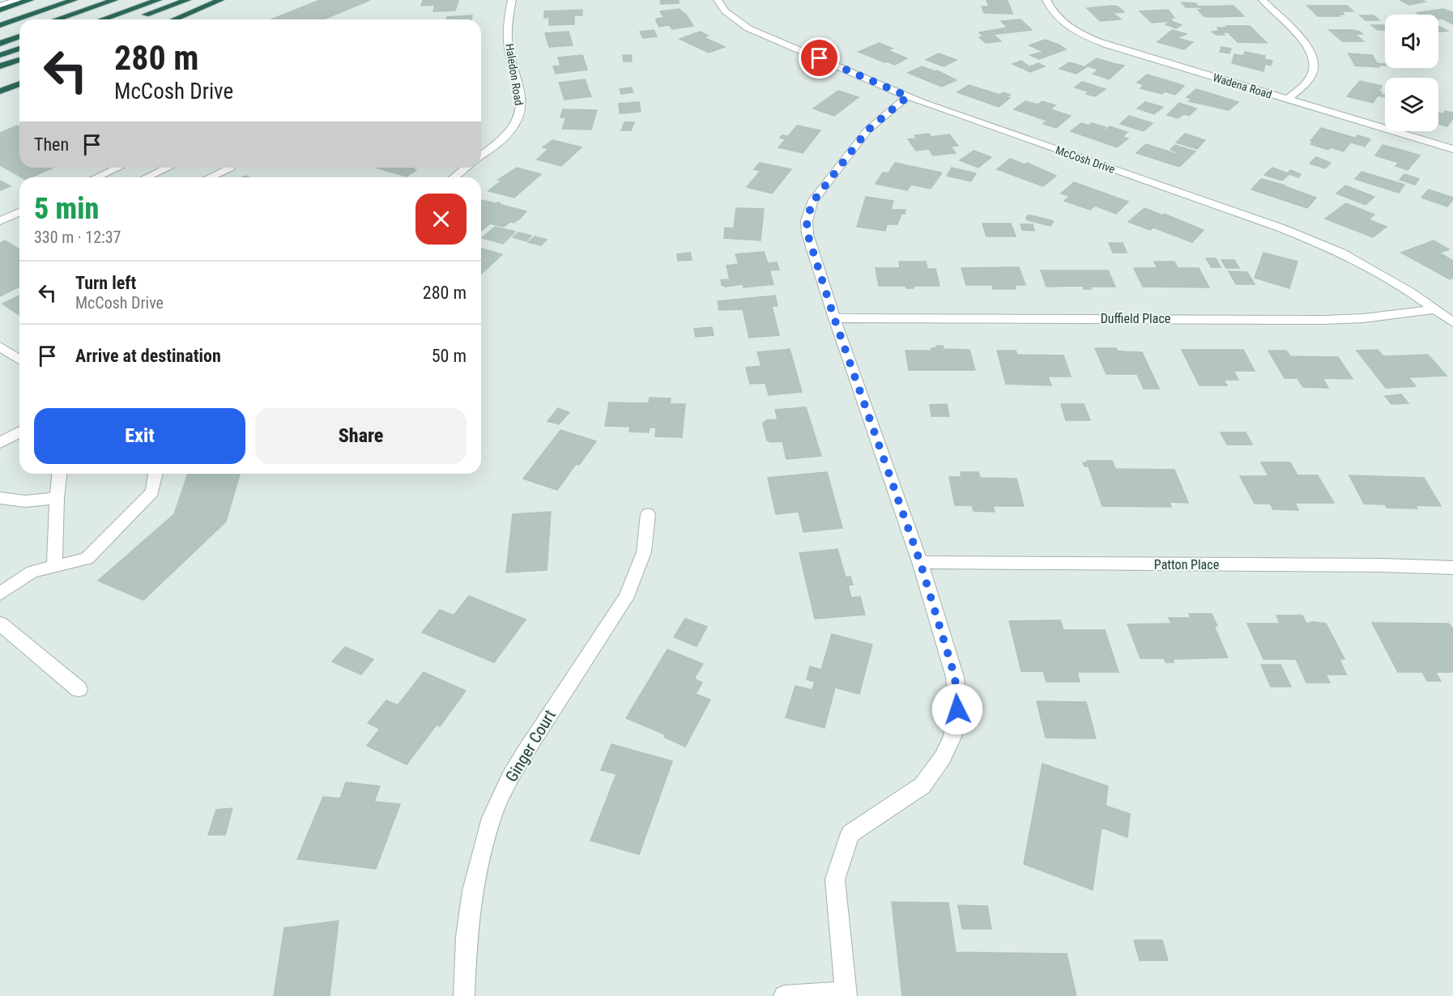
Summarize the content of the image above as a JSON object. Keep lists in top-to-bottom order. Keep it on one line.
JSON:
{"streets":{"street":["Haledon Road","Wadena Road","McCosh Drive","Duffield Place","Patton Place","Ginger Court"]},"crossings":[["McCosh Drive","Duffield Place"]],"page":{"turn":["280 m","McCosh Drive"],"then":"Then","heading":["5 min","330 m · 12:37"],"list":[{"name":"Turn left","note":"McCosh Drive","value":"280 m"},{"name":"Arrive at destination","value":"50 m"}],"buttons":["Exit","Share"]}}
